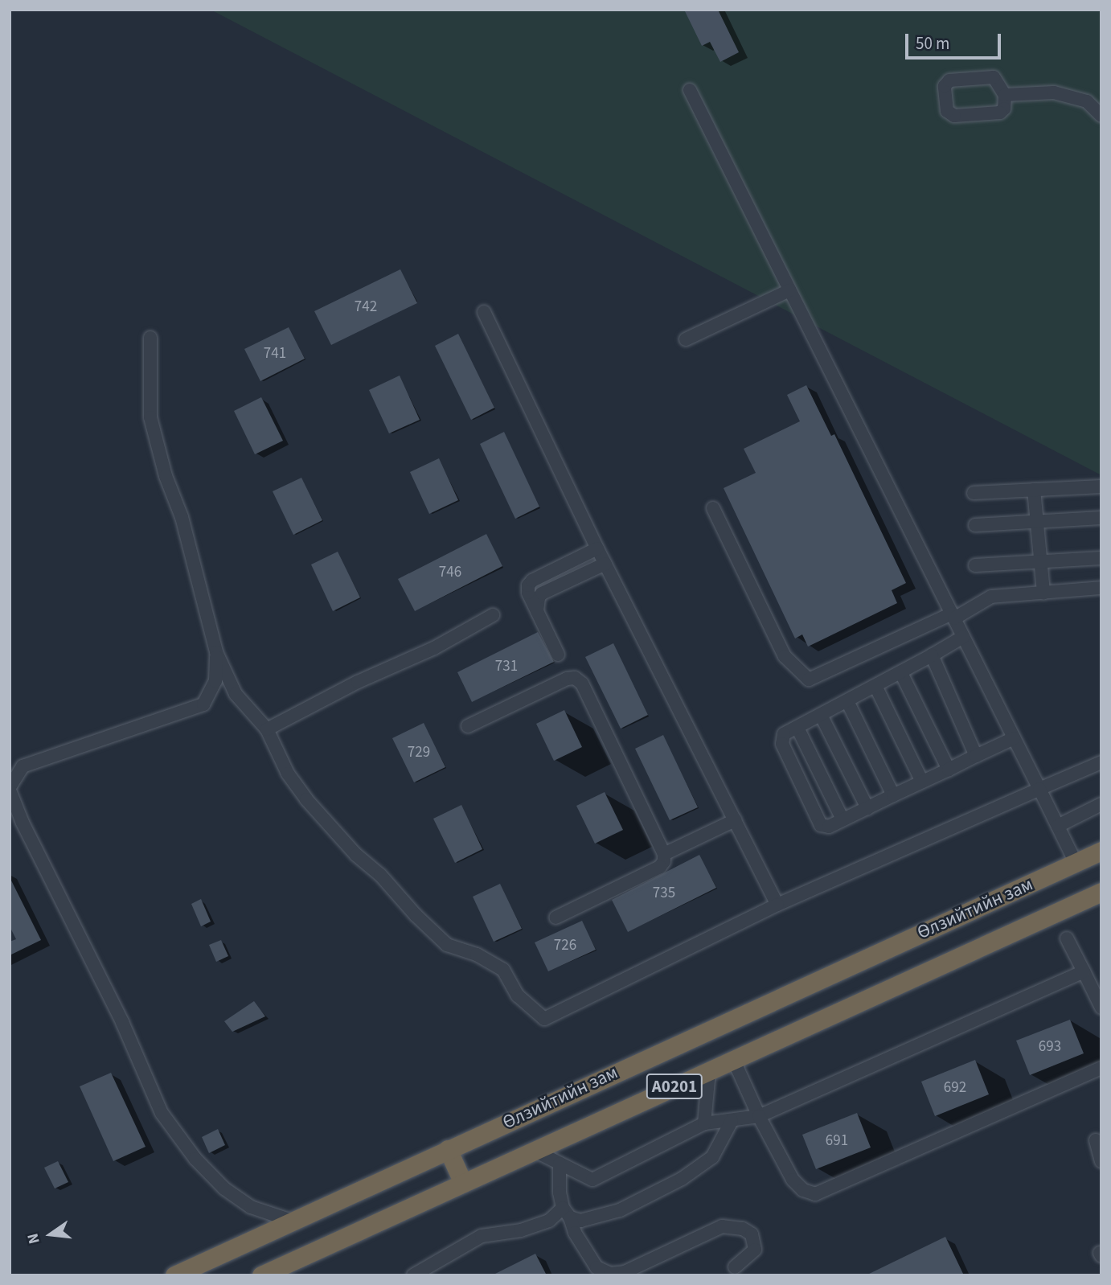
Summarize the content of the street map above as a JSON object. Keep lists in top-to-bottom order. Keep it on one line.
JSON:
{"streets":{"highway":["Өлзийтийн зам","A0201"]},"house_numbers":["742","741","746","731","729","735","726","693","692","691"],"scale_bar":"50 m","north":"left"}
